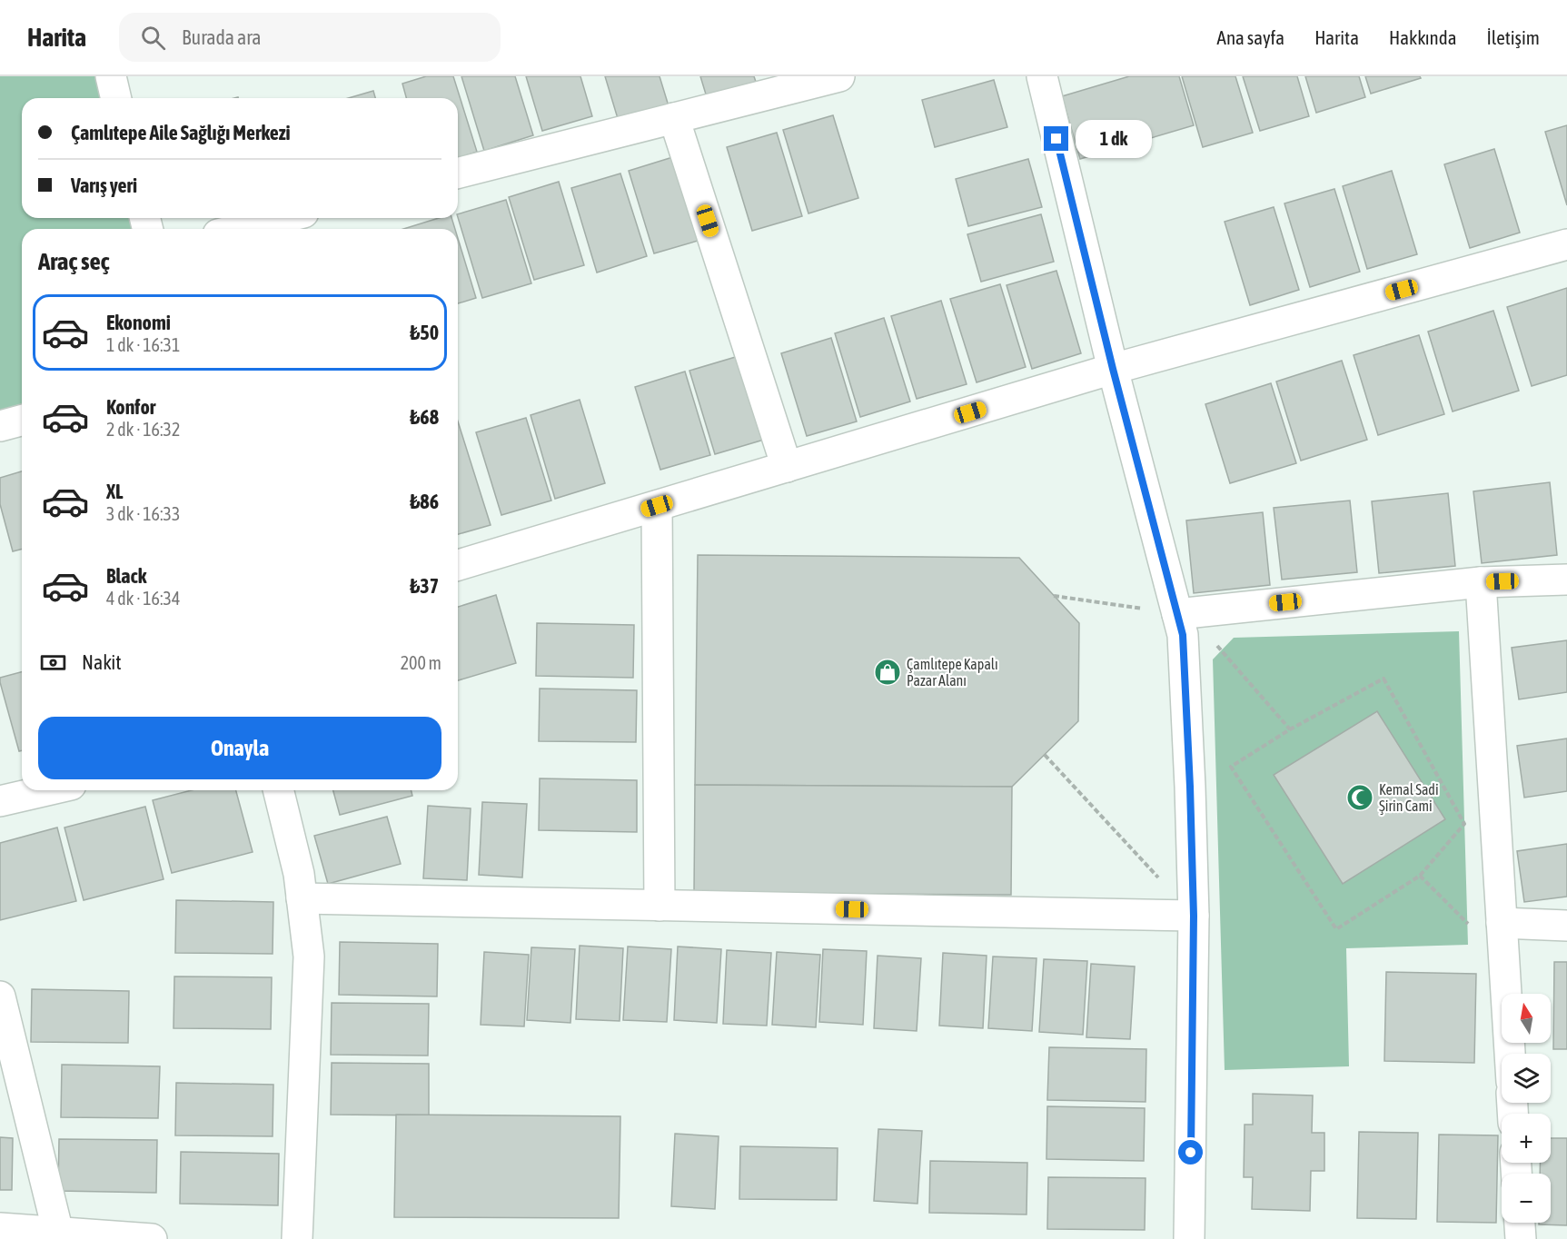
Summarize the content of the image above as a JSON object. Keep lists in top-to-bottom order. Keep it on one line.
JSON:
{"places":{"shop":["Çamlıtepe Kapalı Pazar Alanı"],"mosque":["Kemal Sadi Şirin Cami"]},"north":"top","page":{"header":"Harita","search":"Burada ara","nav":["Ana sayfa","Harita","Hakkında","İletişim"],"banner":["Çamlıtepe Aile Sağlığı Merkezi","Varış yeri"],"bubble":"1 dk","heading":"Araç seç","list":[{"name":"Ekonomi","note":"1 dk · 16:31","value":"₺50"},{"name":"Konfor","note":"2 dk · 16:32","value":"₺68"},{"name":"XL","note":"3 dk · 16:33","value":"₺86"},{"name":"Black","note":"4 dk · 16:34","value":"₺37"}],"pay":["Nakit","200 m"],"buttons":"Onayla","map_buttons":["+","−"]}}
